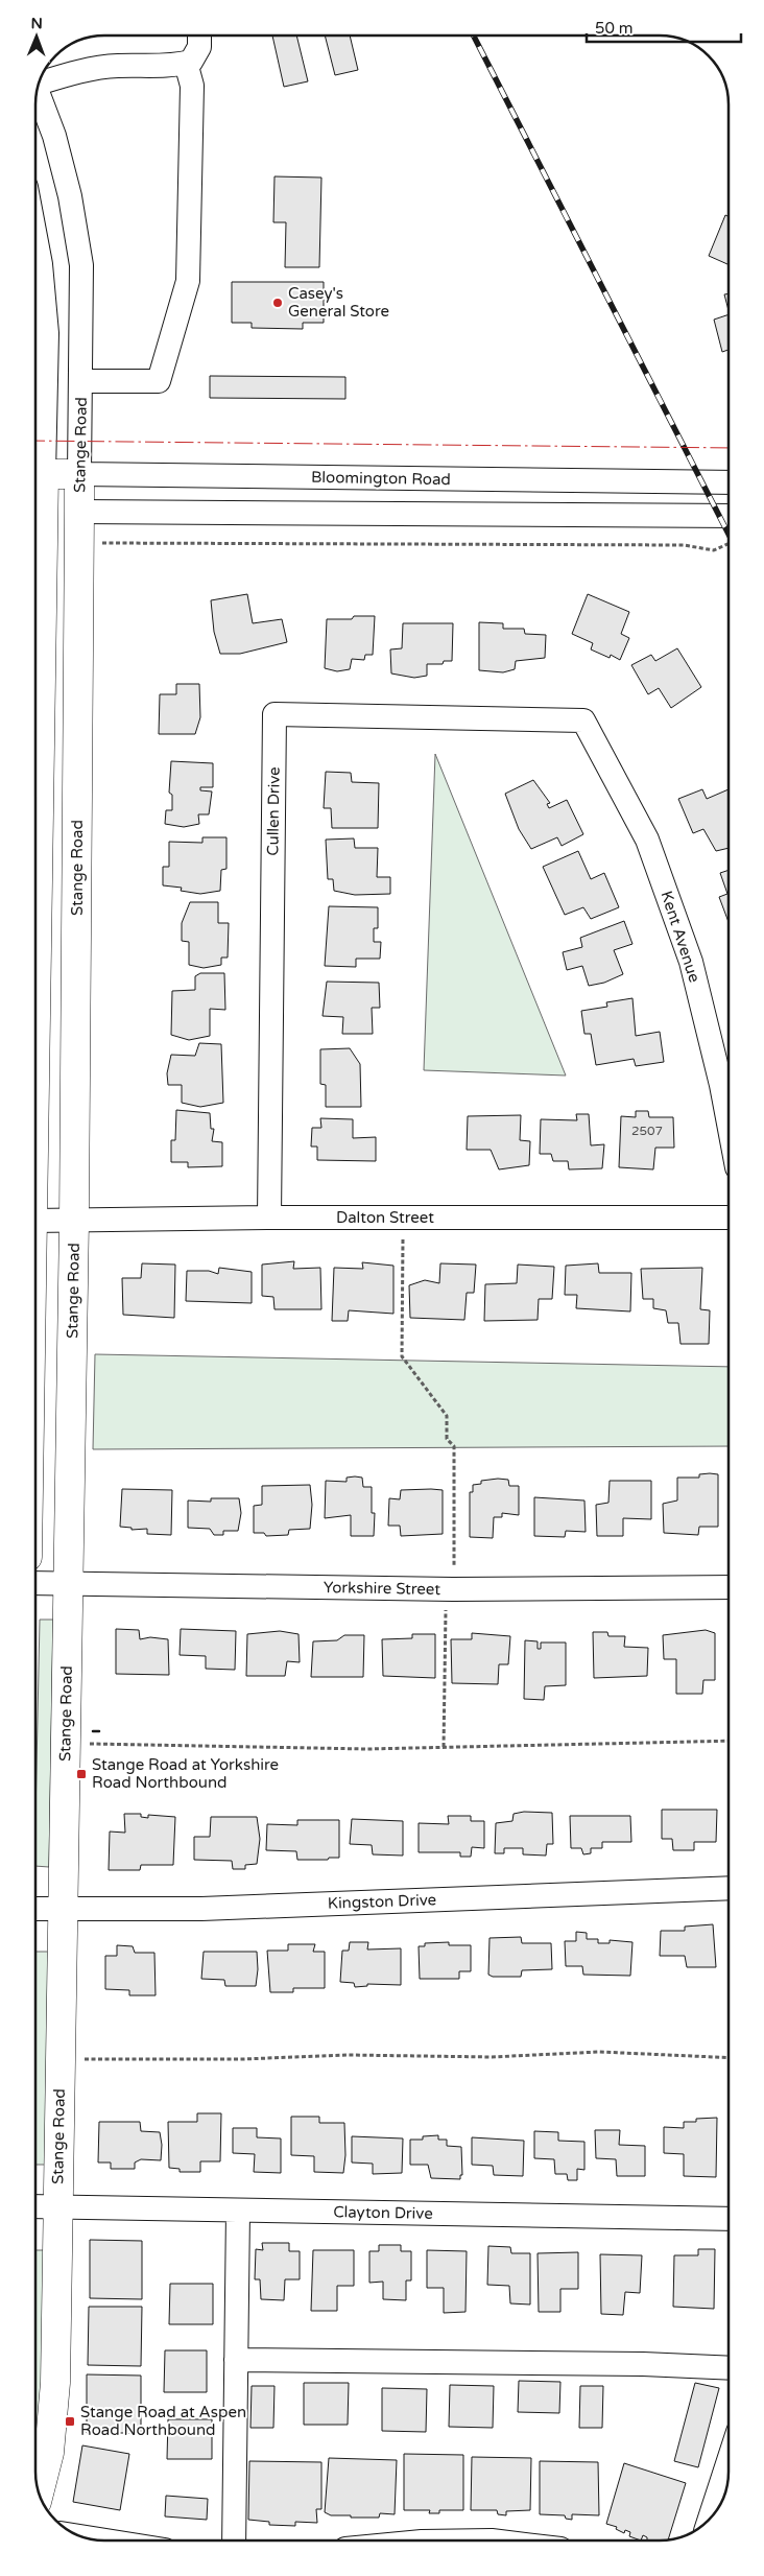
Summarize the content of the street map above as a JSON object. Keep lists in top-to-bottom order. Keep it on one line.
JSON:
{"streets":{"main road":["Stange Road","Bloomington Road"],"street":["Cullen Drive","Kent Avenue","Dalton Street","Yorkshire Street","Kingston Drive","Clayton Drive"]},"crossings":[["Stange Road","Bloomington Road"],["Stange Road","Dalton Street"],["Stange Road","Yorkshire Street"],["Stange Road","Kingston Drive"],["Stange Road","Clayton Drive"],["Cullen Drive","Kent Avenue"],["Cullen Drive","Dalton Street"]],"places":{"other":["Casey's General Store"],"transit":["Stange Road at Yorkshire Road Northbound","Stange Road at Aspen Road Northbound"]},"house_numbers":["2507"],"scale_bar":"50 m","north":"top"}
